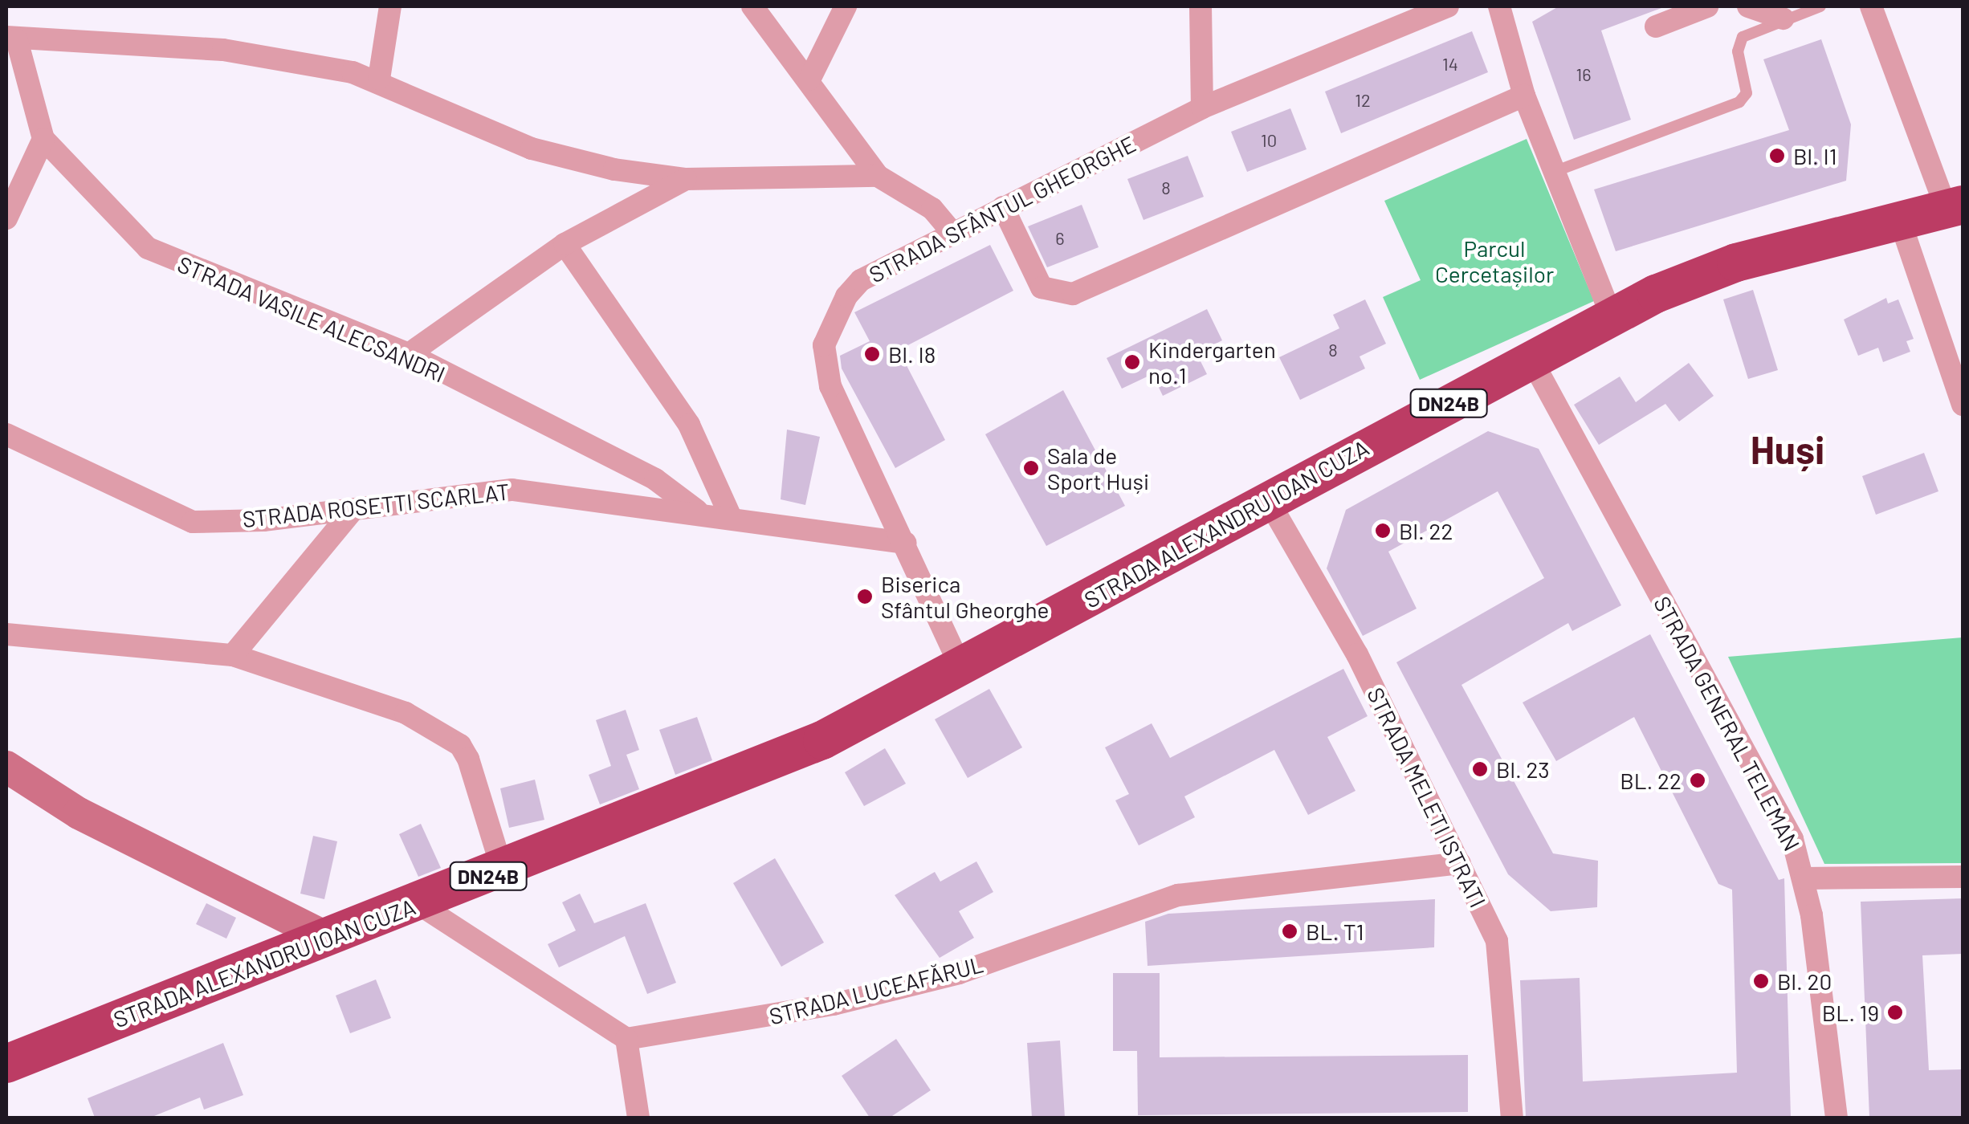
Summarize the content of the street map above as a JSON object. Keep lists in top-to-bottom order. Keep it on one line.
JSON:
{"streets":{"highway":["DN24B","STRADA ALEXANDRU IOAN CUZA"],"street":["STRADA SFÂNTUL GHEORGHE","STRADA VASILE ALECSANDRI","STRADA ROSETTI SCARLAT","STRADA GENERAL TELEMAN","STRADA MELETI ISTRATI","STRADA LUCEAFĂRUL"]},"crossings":[["STRADA SFÂNTUL GHEORGHE","STRADA ROSETTI SCARLAT"],["STRADA SFÂNTUL GHEORGHE","STRADA ALEXANDRU IOAN CUZA"],["STRADA VASILE ALECSANDRI","STRADA ROSETTI SCARLAT"],["STRADA ALEXANDRU IOAN CUZA","STRADA GENERAL TELEMAN"],["STRADA ALEXANDRU IOAN CUZA","STRADA MELETI ISTRATI"],["STRADA MELETI ISTRATI","STRADA LUCEAFĂRUL"]],"districts":["Huși"],"parks":["Parcul Cercetașilor"],"places":["Bl. I1","Bl. I8","Kindergarten no.1","Sala de Sport Huși","Bl. 22","Biserica Sfântul Gheorghe","Bl. 23","BL. 22","BL. T1","Bl. 20","BL. 19"],"house_numbers":["14","16","12","10","8","6","8"]}
